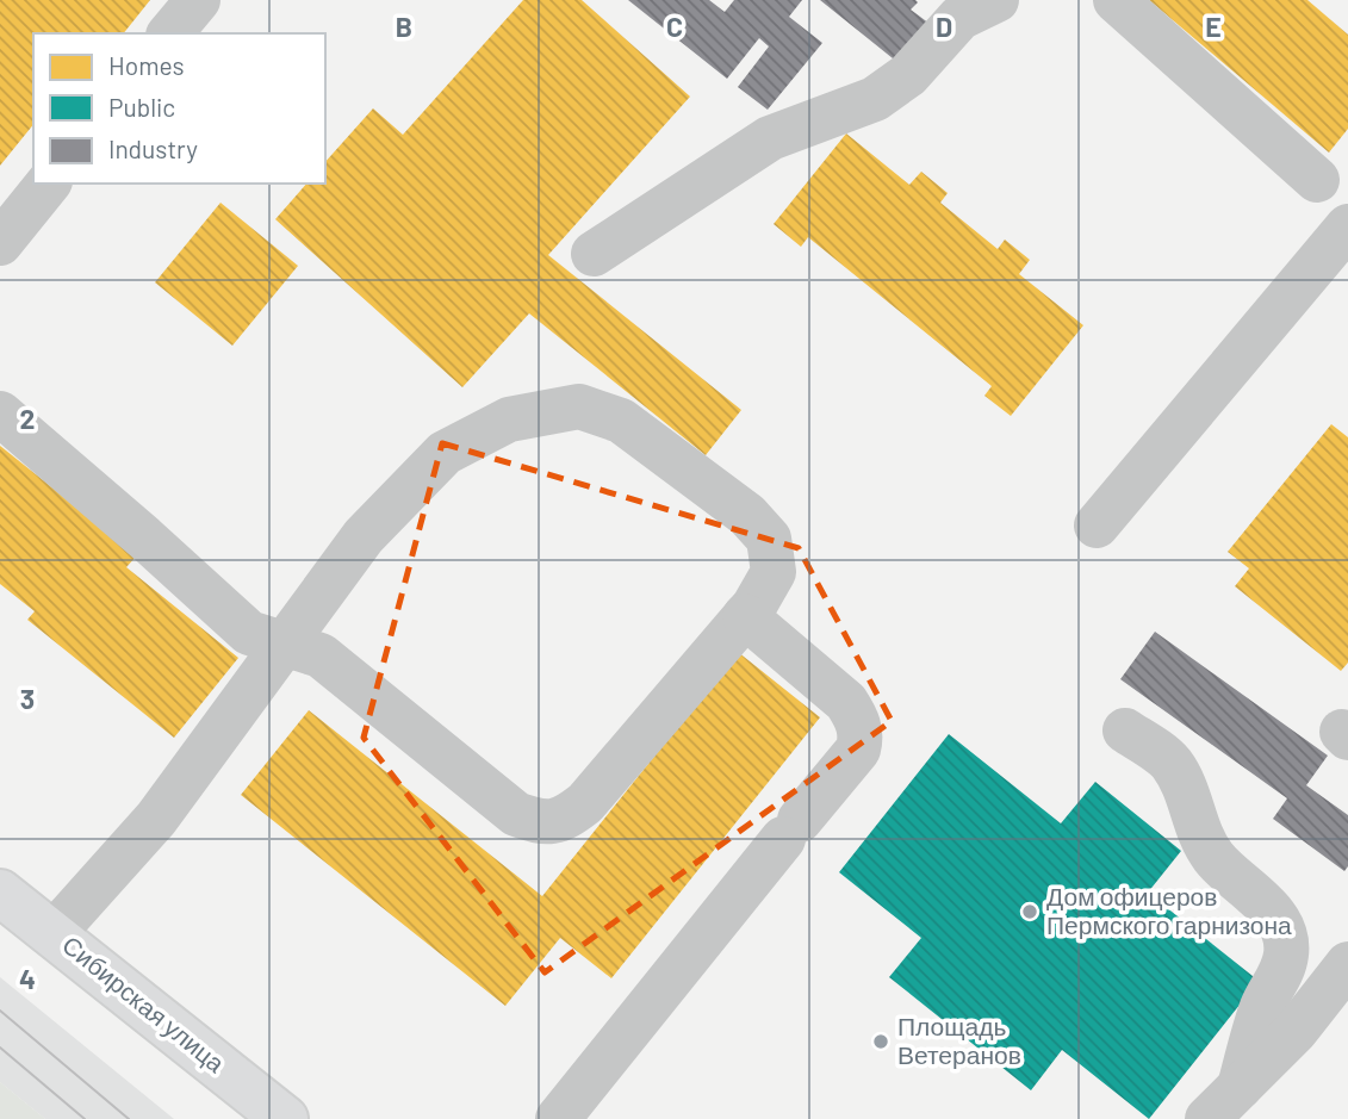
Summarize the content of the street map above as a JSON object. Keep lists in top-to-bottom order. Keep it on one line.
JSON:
{"streets":{"main road":["Сибирская улица"]},"places":["Дом офицеров Пермского гарнизона","Площадь Ветеранов"],"legend":["Homes","Public","Industry"],"grid":{"columns":["B","C","D","E"],"rows":["2","3","4"]}}
